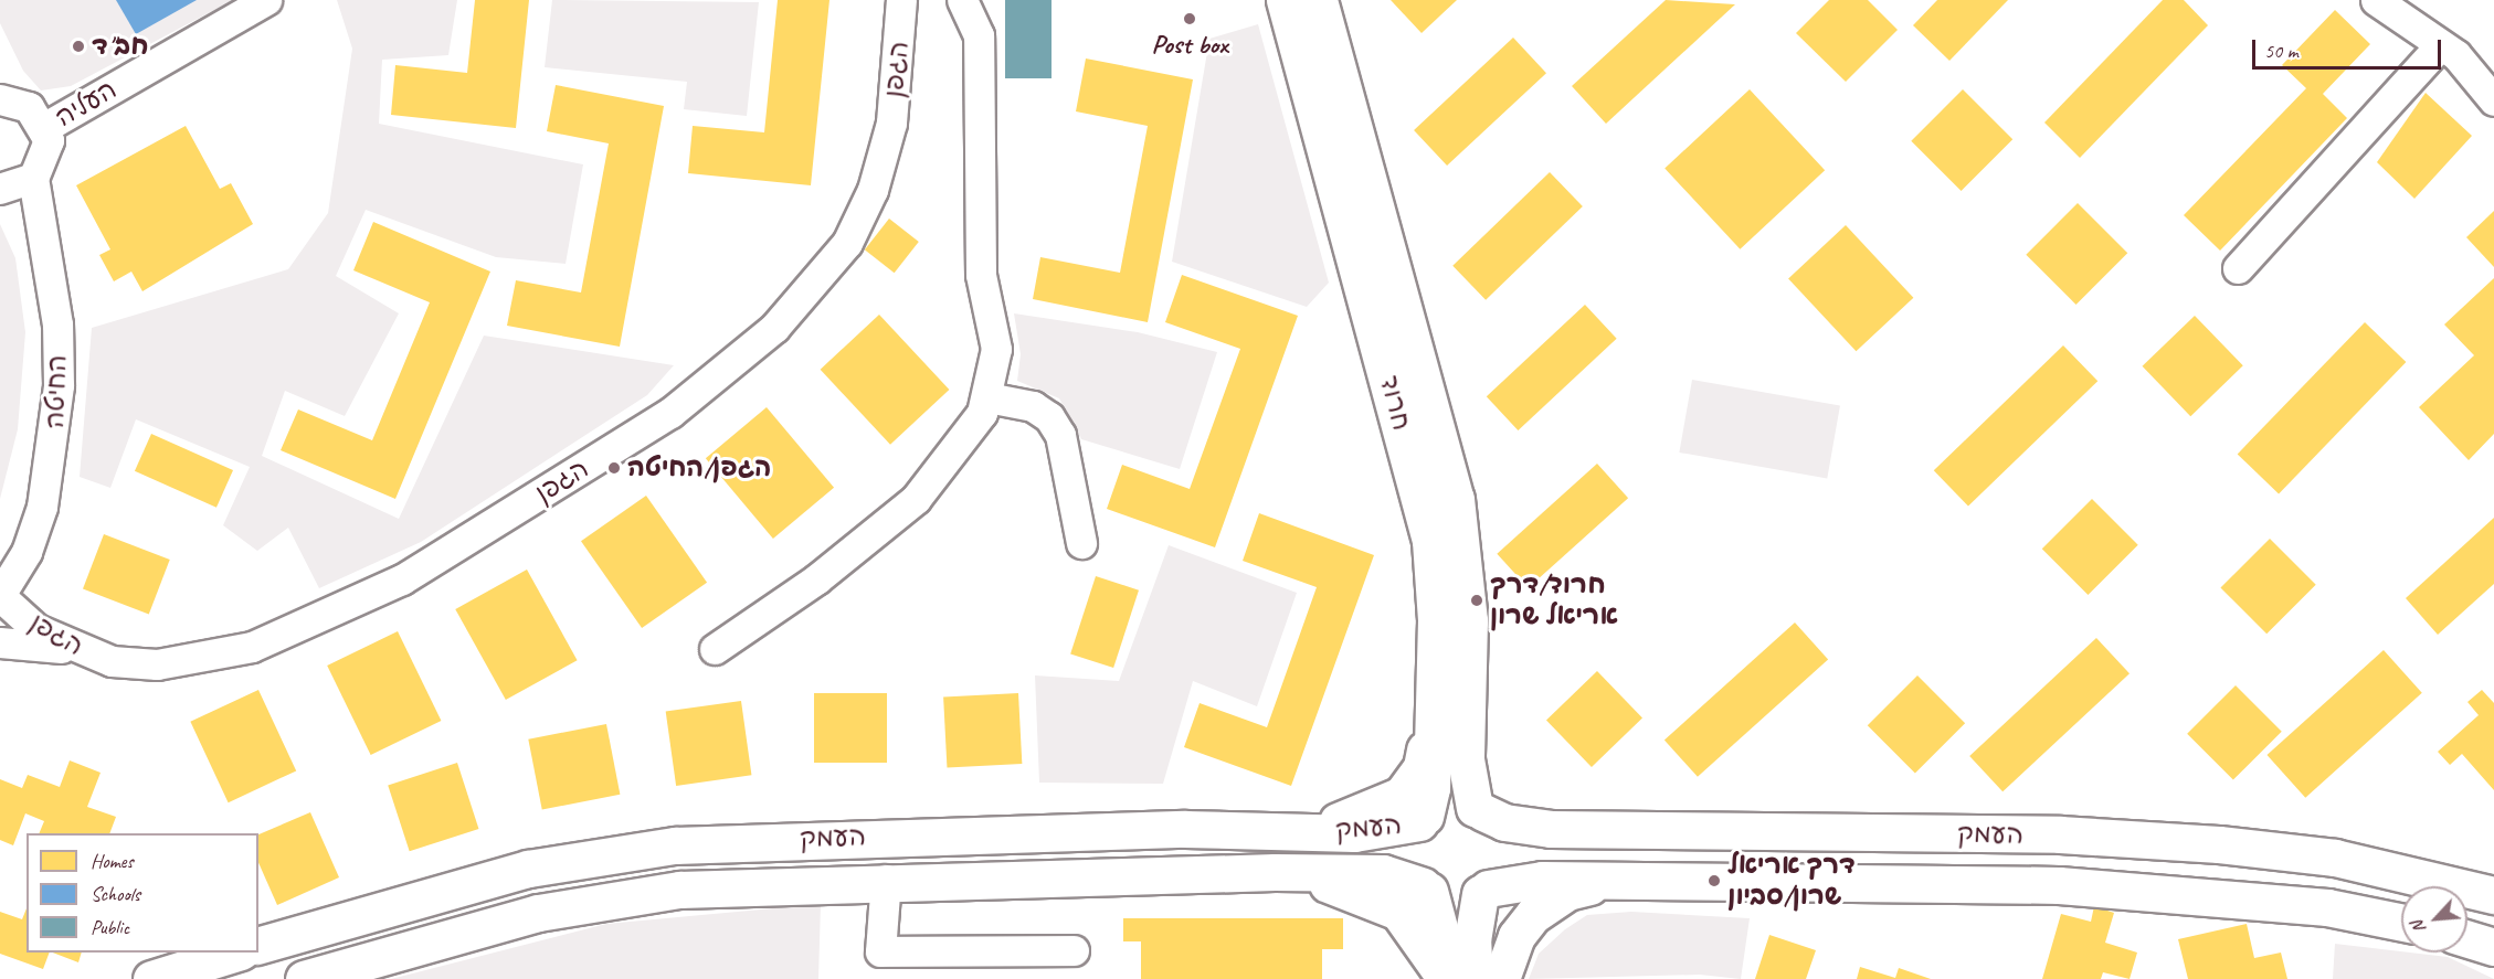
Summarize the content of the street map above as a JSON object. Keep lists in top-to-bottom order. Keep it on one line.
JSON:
{"streets":{"main road":["חרוד","העמק"],"street":["הגפן","העליה","החיטה"]},"crossings":[["הגפן","החיטה"],["חרוד","העמק"]],"places":["Post box","חב\"ד","הגפן/החיטה","חרוד/דרך אריאל שרון","דרך אריאל שרון/סביון"],"legend":["Homes","Schools","Public"],"scale_bar":"50 m","north":"bottom left"}
